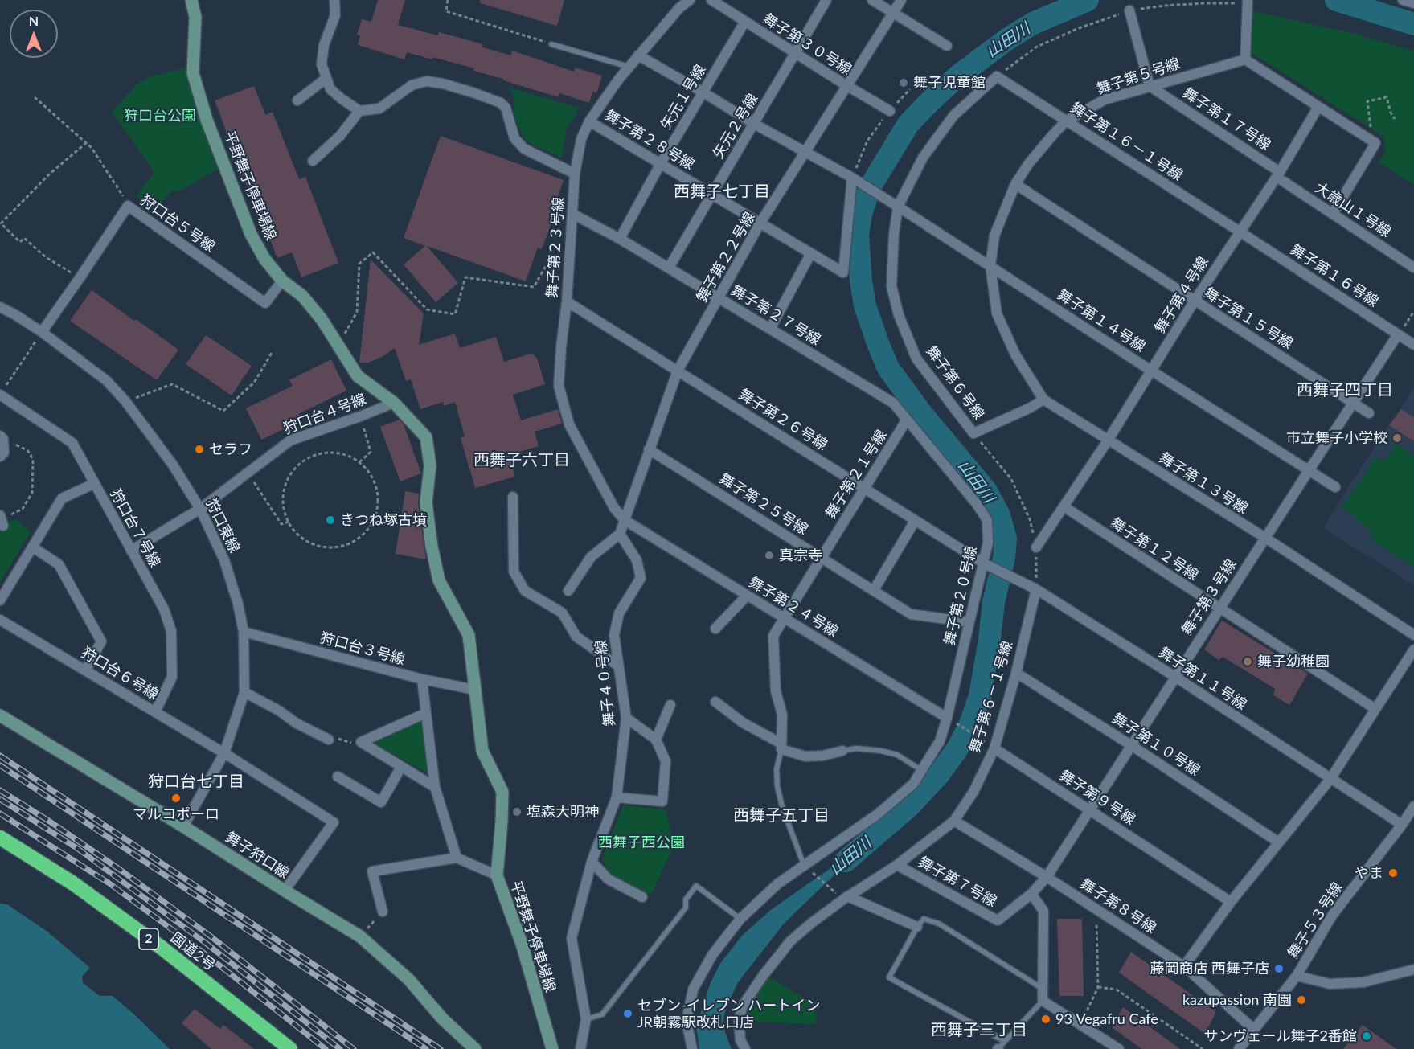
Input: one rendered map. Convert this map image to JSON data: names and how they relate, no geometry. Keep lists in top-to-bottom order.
{
  "streets": {
    "highway": ["2", "国道2号"],
    "main road": ["平野舞子停車場線", "舞子狩口線"],
    "street": [
      "舞子第３０号線",
      "舞子第５号線",
      "矢元１号線",
      "舞子第１７号線",
      "矢元２号線",
      "舞子第２８号線",
      "舞子第１６－１号線",
      "大歳山１号線",
      "狩口台５号線",
      "舞子第２３号線",
      "舞子第２２号線",
      "舞子第１６号線",
      "舞子第４号線",
      "舞子第２７号線",
      "舞子第１５号線",
      "舞子第１４号線",
      "舞子第６号線",
      "狩口台４号線",
      "舞子第２６号線",
      "舞子第２１号線",
      "舞子第１３号線",
      "舞子第２５号線",
      "狩口東線",
      "狩口台７号線",
      "舞子第１２号線",
      "舞子第２０号線",
      "舞子第３号線",
      "舞子第２４号線",
      "狩口台３号線",
      "狩口台６号線",
      "舞子第１１号線",
      "舞子４０号線",
      "舞子第６－１号線",
      "舞子第１０号線",
      "舞子第９号線",
      "舞子第７号線",
      "舞子第８号線",
      "舞子５３号線"
    ]
  },
  "crossings": [
    ["舞子第３０号線", "矢元１号線"],
    ["舞子第３０号線", "矢元２号線"],
    ["舞子第３０号線", "舞子第２２号線"],
    ["舞子第５号線", "舞子第１７号線"],
    ["舞子第５号線", "舞子第１６－１号線"],
    ["舞子第５号線", "舞子第１５号線"],
    ["舞子第５号線", "舞子第１４号線"],
    ["舞子第５号線", "舞子第１３号線"],
    ["矢元１号線", "舞子第２８号線"],
    ["矢元１号線", "舞子第２７号線"],
    ["矢元１号線", "舞子第１４号線"],
    ["舞子第１７号線", "大歳山１号線"],
    ["舞子第１７号線", "舞子第４号線"],
    ["矢元２号線", "舞子第２８号線"],
    ["矢元２号線", "舞子第２７号線"],
    ["矢元２号線", "舞子第１４号線"],
    ["舞子第２８号線", "舞子第２３号線"],
    ["舞子第２８号線", "舞子第２２号線"],
    ["舞子第２８号線", "舞子第１４号線"],
    ["舞子第１６－１号線", "舞子第１６号線"],
    ["舞子第１６－１号線", "舞子第４号線"],
    ["舞子第１６－１号線", "舞子第６号線"],
    ["平野舞子停車場線", "狩口台５号線"],
    ["平野舞子停車場線", "狩口台４号線"],
    ["平野舞子停車場線", "狩口台３号線"],
    ["大歳山１号線", "舞子第４号線"],
    ["狩口台５号線", "狩口東線"],
    ["舞子第２３号線", "舞子第２２号線"],
    ["舞子第２３号線", "舞子第２７号線"],
    ["舞子第２３号線", "舞子第１４号線"],
    ["舞子第２３号線", "舞子第２６号線"],
    ["舞子第２３号線", "舞子第２４号線"],
    ["舞子第２２号線", "舞子第２７号線"],
    ["舞子第２２号線", "舞子第１４号線"],
    ["舞子第２２号線", "舞子第２６号線"],
    ["舞子第２２号線", "舞子第２５号線"],
    ["舞子第２２号線", "舞子第２４号線"],
    ["舞子第１６号線", "舞子第４号線"],
    ["舞子第１６号線", "舞子第３号線"],
    ["舞子第４号線", "舞子第１５号線"],
    ["舞子第４号線", "舞子第１４号線"],
    ["舞子第４号線", "舞子第６号線"],
    ["舞子第４号線", "舞子第１３号線"],
    ["舞子第４号線", "舞子第１２号線"],
    ["舞子第２７号線", "舞子第２１号線"],
    ["舞子第２７号線", "舞子第２０号線"],
    ["舞子第１５号線", "舞子第３号線"],
    ["舞子第１４号線", "舞子第６号線"],
    ["舞子第１４号線", "舞子第３号線"],
    ["舞子第６号線", "舞子第１１号線"],
    ["舞子第６号線", "舞子第６－１号線"],
    ["狩口台４号線", "狩口東線"],
    ["狩口台４号線", "狩口台７号線"],
    ["舞子第２６号線", "舞子第２１号線"],
    ["舞子第２６号線", "舞子第２０号線"],
    ["舞子第２６号線", "舞子第１１号線"],
    ["舞子第２１号線", "舞子第２５号線"],
    ["舞子第２１号線", "舞子第２０号線"],
    ["舞子第２１号線", "舞子第２４号線"],
    ["舞子第１３号線", "舞子第３号線"],
    ["舞子第２５号線", "舞子第２０号線"],
    ["狩口東線", "狩口台３号線"],
    ["狩口東線", "狩口台６号線"],
    ["狩口東線", "舞子狩口線"],
    ["狩口台７号線", "狩口台６号線"],
    ["舞子第１２号線", "舞子第３号線"],
    ["舞子第２０号線", "舞子第２４号線"],
    ["舞子第２０号線", "舞子第１１号線"],
    ["舞子第３号線", "舞子第１１号線"],
    ["舞子第３号線", "舞子第１０号線"],
    ["舞子第３号線", "舞子第９号線"],
    ["舞子第３号線", "舞子第７号線"],
    ["舞子第３号線", "舞子第８号線"],
    ["狩口台６号線", "舞子狩口線"],
    ["舞子第１１号線", "舞子第６－１号線"],
    ["舞子第１１号線", "舞子５３号線"],
    ["舞子第６－１号線", "舞子第１０号線"],
    ["舞子第６－１号線", "舞子第９号線"],
    ["舞子第６－１号線", "舞子第７号線"],
    ["舞子第６－１号線", "舞子第８号線"],
    ["舞子第７号線", "舞子第８号線"],
    ["舞子第８号線", "舞子５３号線"]
  ],
  "districts": [
    "西舞子七丁目",
    "西舞子四丁目",
    "西舞子六丁目",
    "狩口台七丁目",
    "西舞子五丁目",
    "西舞子三丁目"
  ],
  "water": ["山田川"],
  "parks": ["狩口台公園", "西舞子西公園"],
  "places": [
    "舞子児童館",
    "市立舞子小学校",
    "セラフ",
    "きつね塚古墳",
    "真宗寺",
    "舞子幼稚園",
    "マルコポーロ",
    "塩森大明神",
    "やま",
    "藤岡商店 西舞子店",
    "kazupassion 南園",
    "セブン-イレブン ハートイン JR朝霧駅改札口店",
    "93 Vegafru Cafe",
    "サンヴェール舞子2番館"
  ],
  "north": "top"
}
